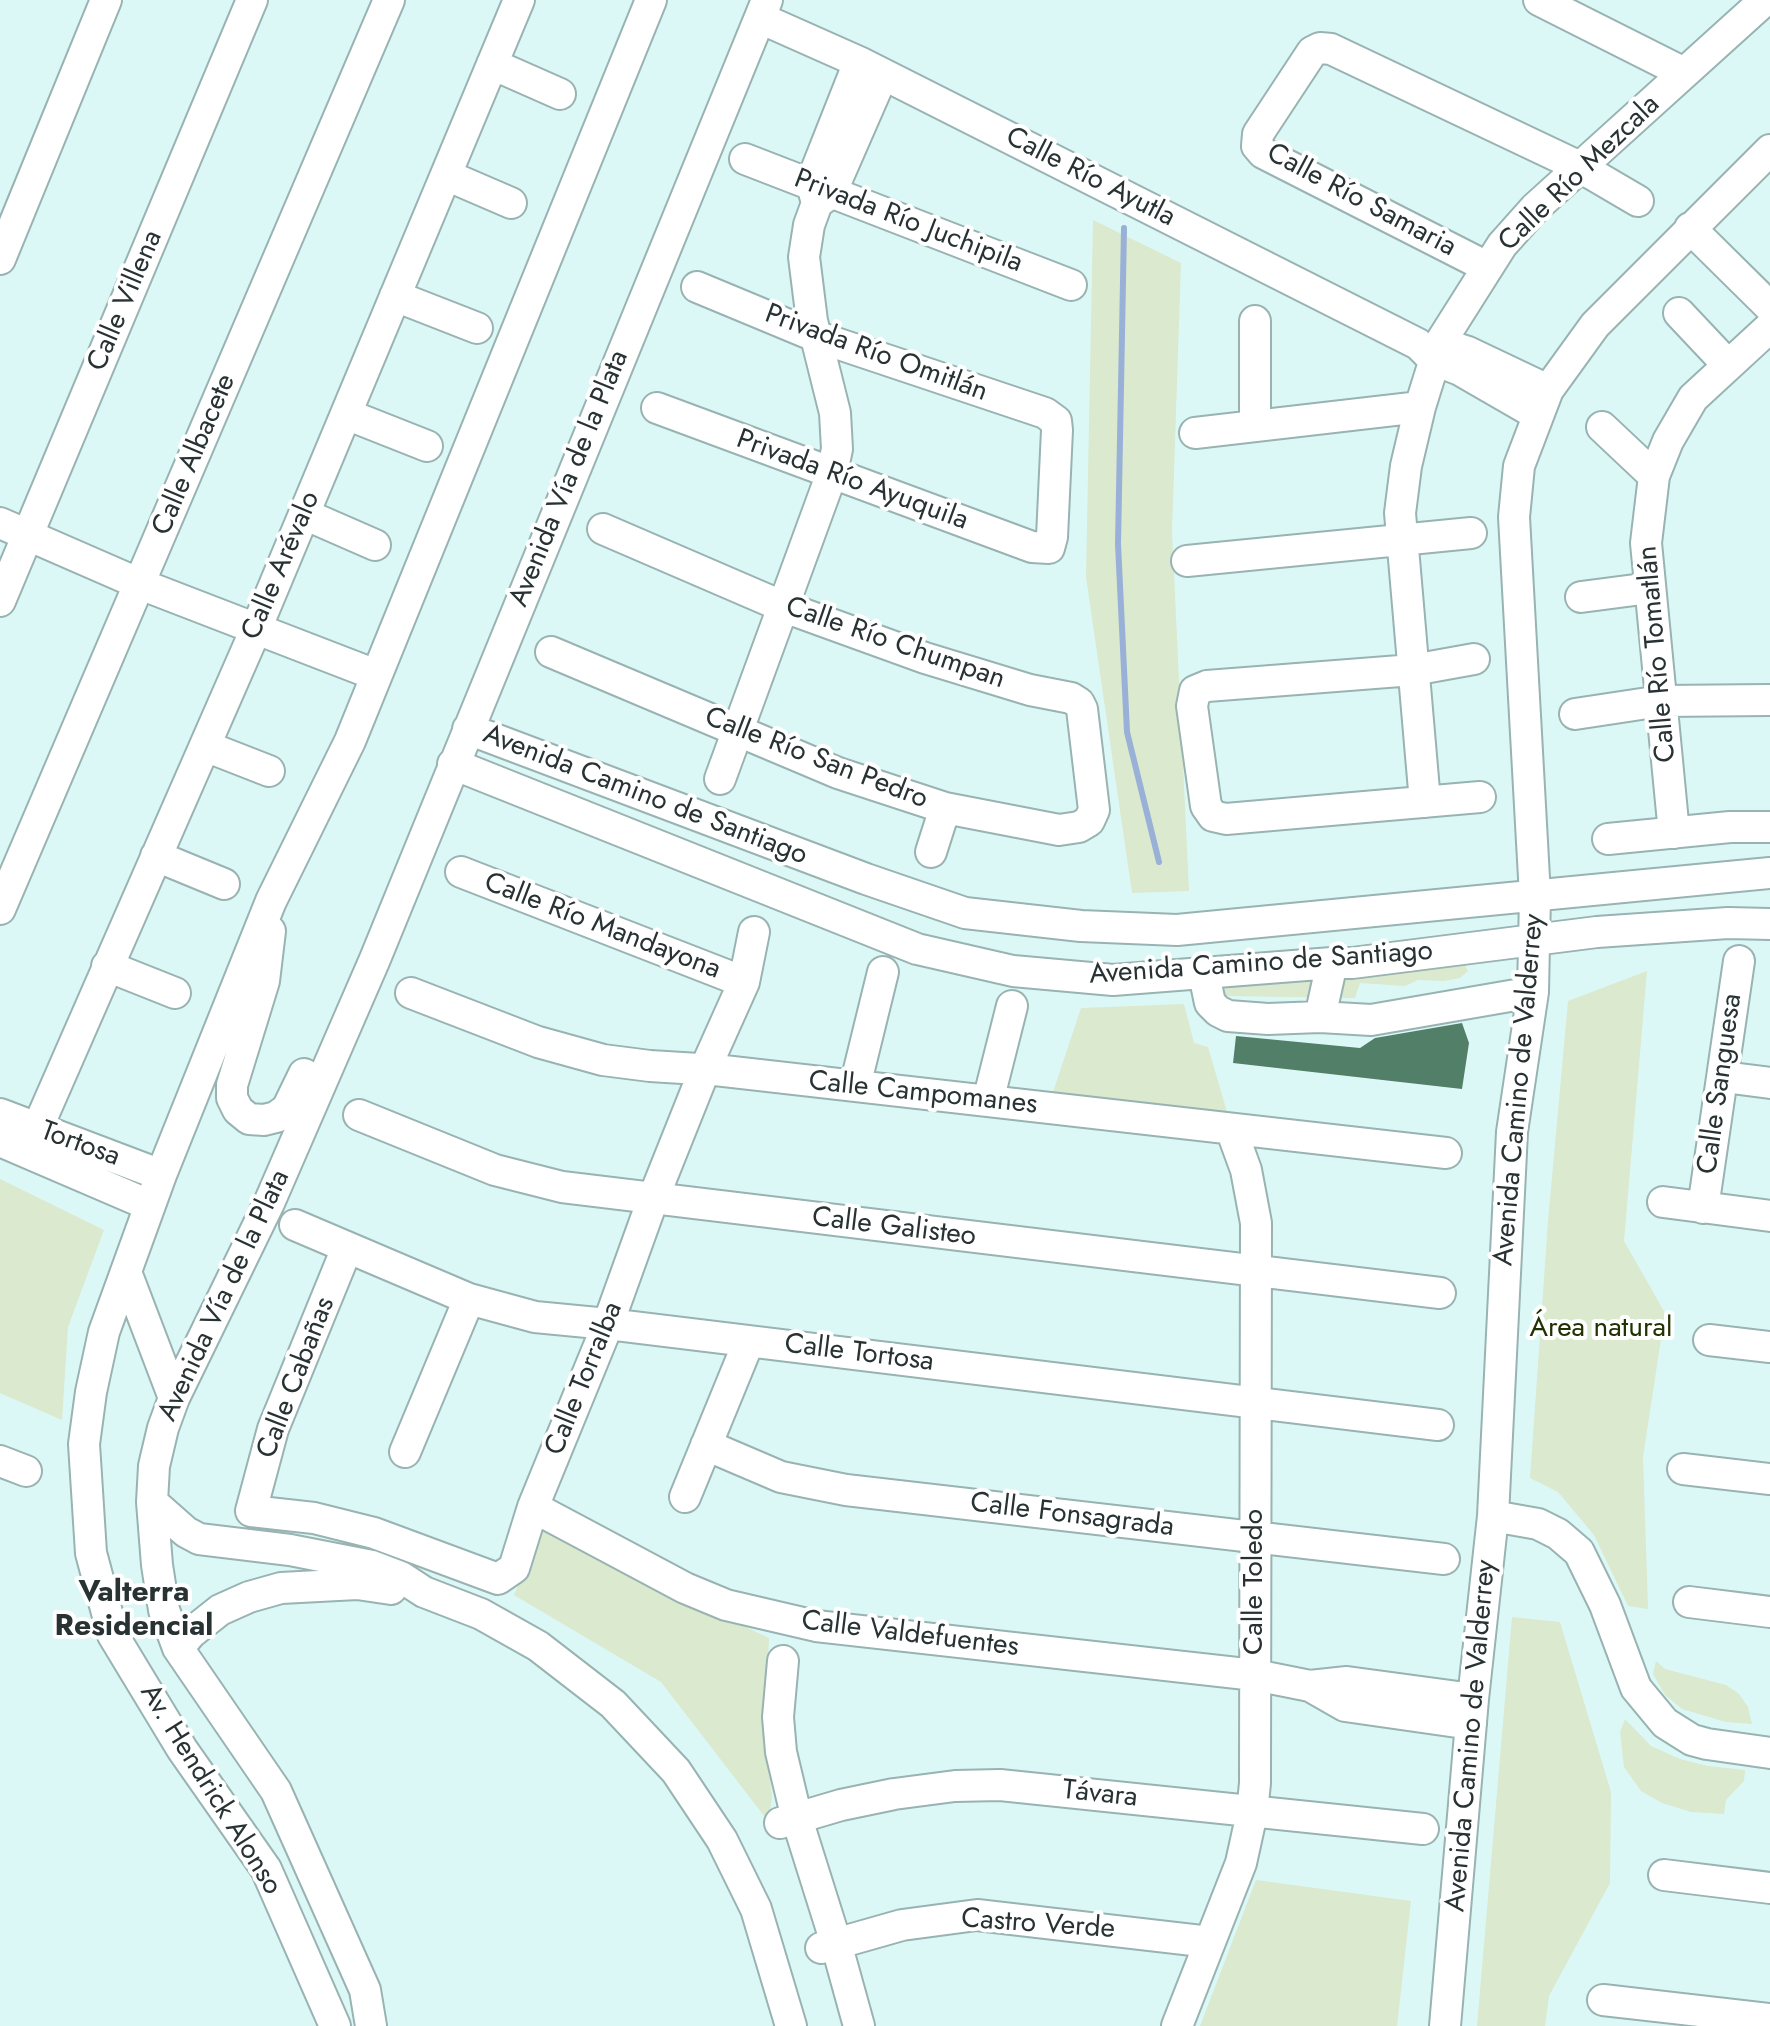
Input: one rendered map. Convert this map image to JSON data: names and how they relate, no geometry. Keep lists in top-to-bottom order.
{
  "streets": {
    "street": [
      "Calle Río Mezcala",
      "Calle Río Ayutla",
      "Calle Río Samaria",
      "Privada Río Juchipila",
      "Calle Villena",
      "Privada Río Omitlán",
      "Calle Albacete",
      "Avenida Vía de la Plata",
      "Privada Río Ayuquila",
      "Calle Arévalo",
      "Calle Río Chumpan",
      "Calle Río Tomatlán",
      "Calle Río San Pedro",
      "Avenida Camino de Santiago",
      "Calle Río Mandayona",
      "Calle Sanguesa",
      "Avenida Camino de Valderrey",
      "Calle Campomanes",
      "Tortosa",
      "Calle Galisteo",
      "Calle Tortosa",
      "Calle Cabañas",
      "Calle Torralba",
      "Calle Fonsagrada",
      "Calle Toledo",
      "Calle Valdefuentes",
      "Av. Hendrick Alonso",
      "Távara",
      "Castro Verde"
    ]
  },
  "crossings": [
    ["Calle Río Mezcala", "Calle Río Ayutla"],
    ["Calle Río Mezcala", "Calle Río Samaria"],
    ["Calle Río Ayutla", "Avenida Vía de la Plata"],
    ["Calle Río Ayutla", "Avenida Camino de Valderrey"],
    ["Privada Río Omitlán", "Privada Río Ayuquila"],
    ["Avenida Vía de la Plata", "Avenida Camino de Santiago"],
    ["Avenida Vía de la Plata", "Tortosa"],
    ["Avenida Vía de la Plata", "Av. Hendrick Alonso"],
    ["Calle Arévalo", "Tortosa"],
    ["Calle Río Chumpan", "Calle Río San Pedro"],
    ["Avenida Camino de Santiago", "Avenida Camino de Valderrey"],
    ["Calle Río Mandayona", "Calle Torralba"],
    ["Avenida Camino de Valderrey", "Calle Valdefuentes"],
    ["Calle Campomanes", "Calle Torralba"],
    ["Calle Campomanes", "Calle Toledo"],
    ["Calle Galisteo", "Calle Torralba"],
    ["Calle Galisteo", "Calle Toledo"],
    ["Calle Tortosa", "Calle Cabañas"],
    ["Calle Tortosa", "Calle Torralba"],
    ["Calle Tortosa", "Calle Toledo"],
    ["Calle Cabañas", "Calle Torralba"],
    ["Calle Torralba", "Calle Valdefuentes"],
    ["Calle Fonsagrada", "Calle Toledo"],
    ["Calle Toledo", "Calle Valdefuentes"],
    ["Calle Toledo", "Távara"],
    ["Calle Toledo", "Castro Verde"]
  ],
  "districts": ["Valterra Residencial"],
  "parks": ["Área natural"]
}
